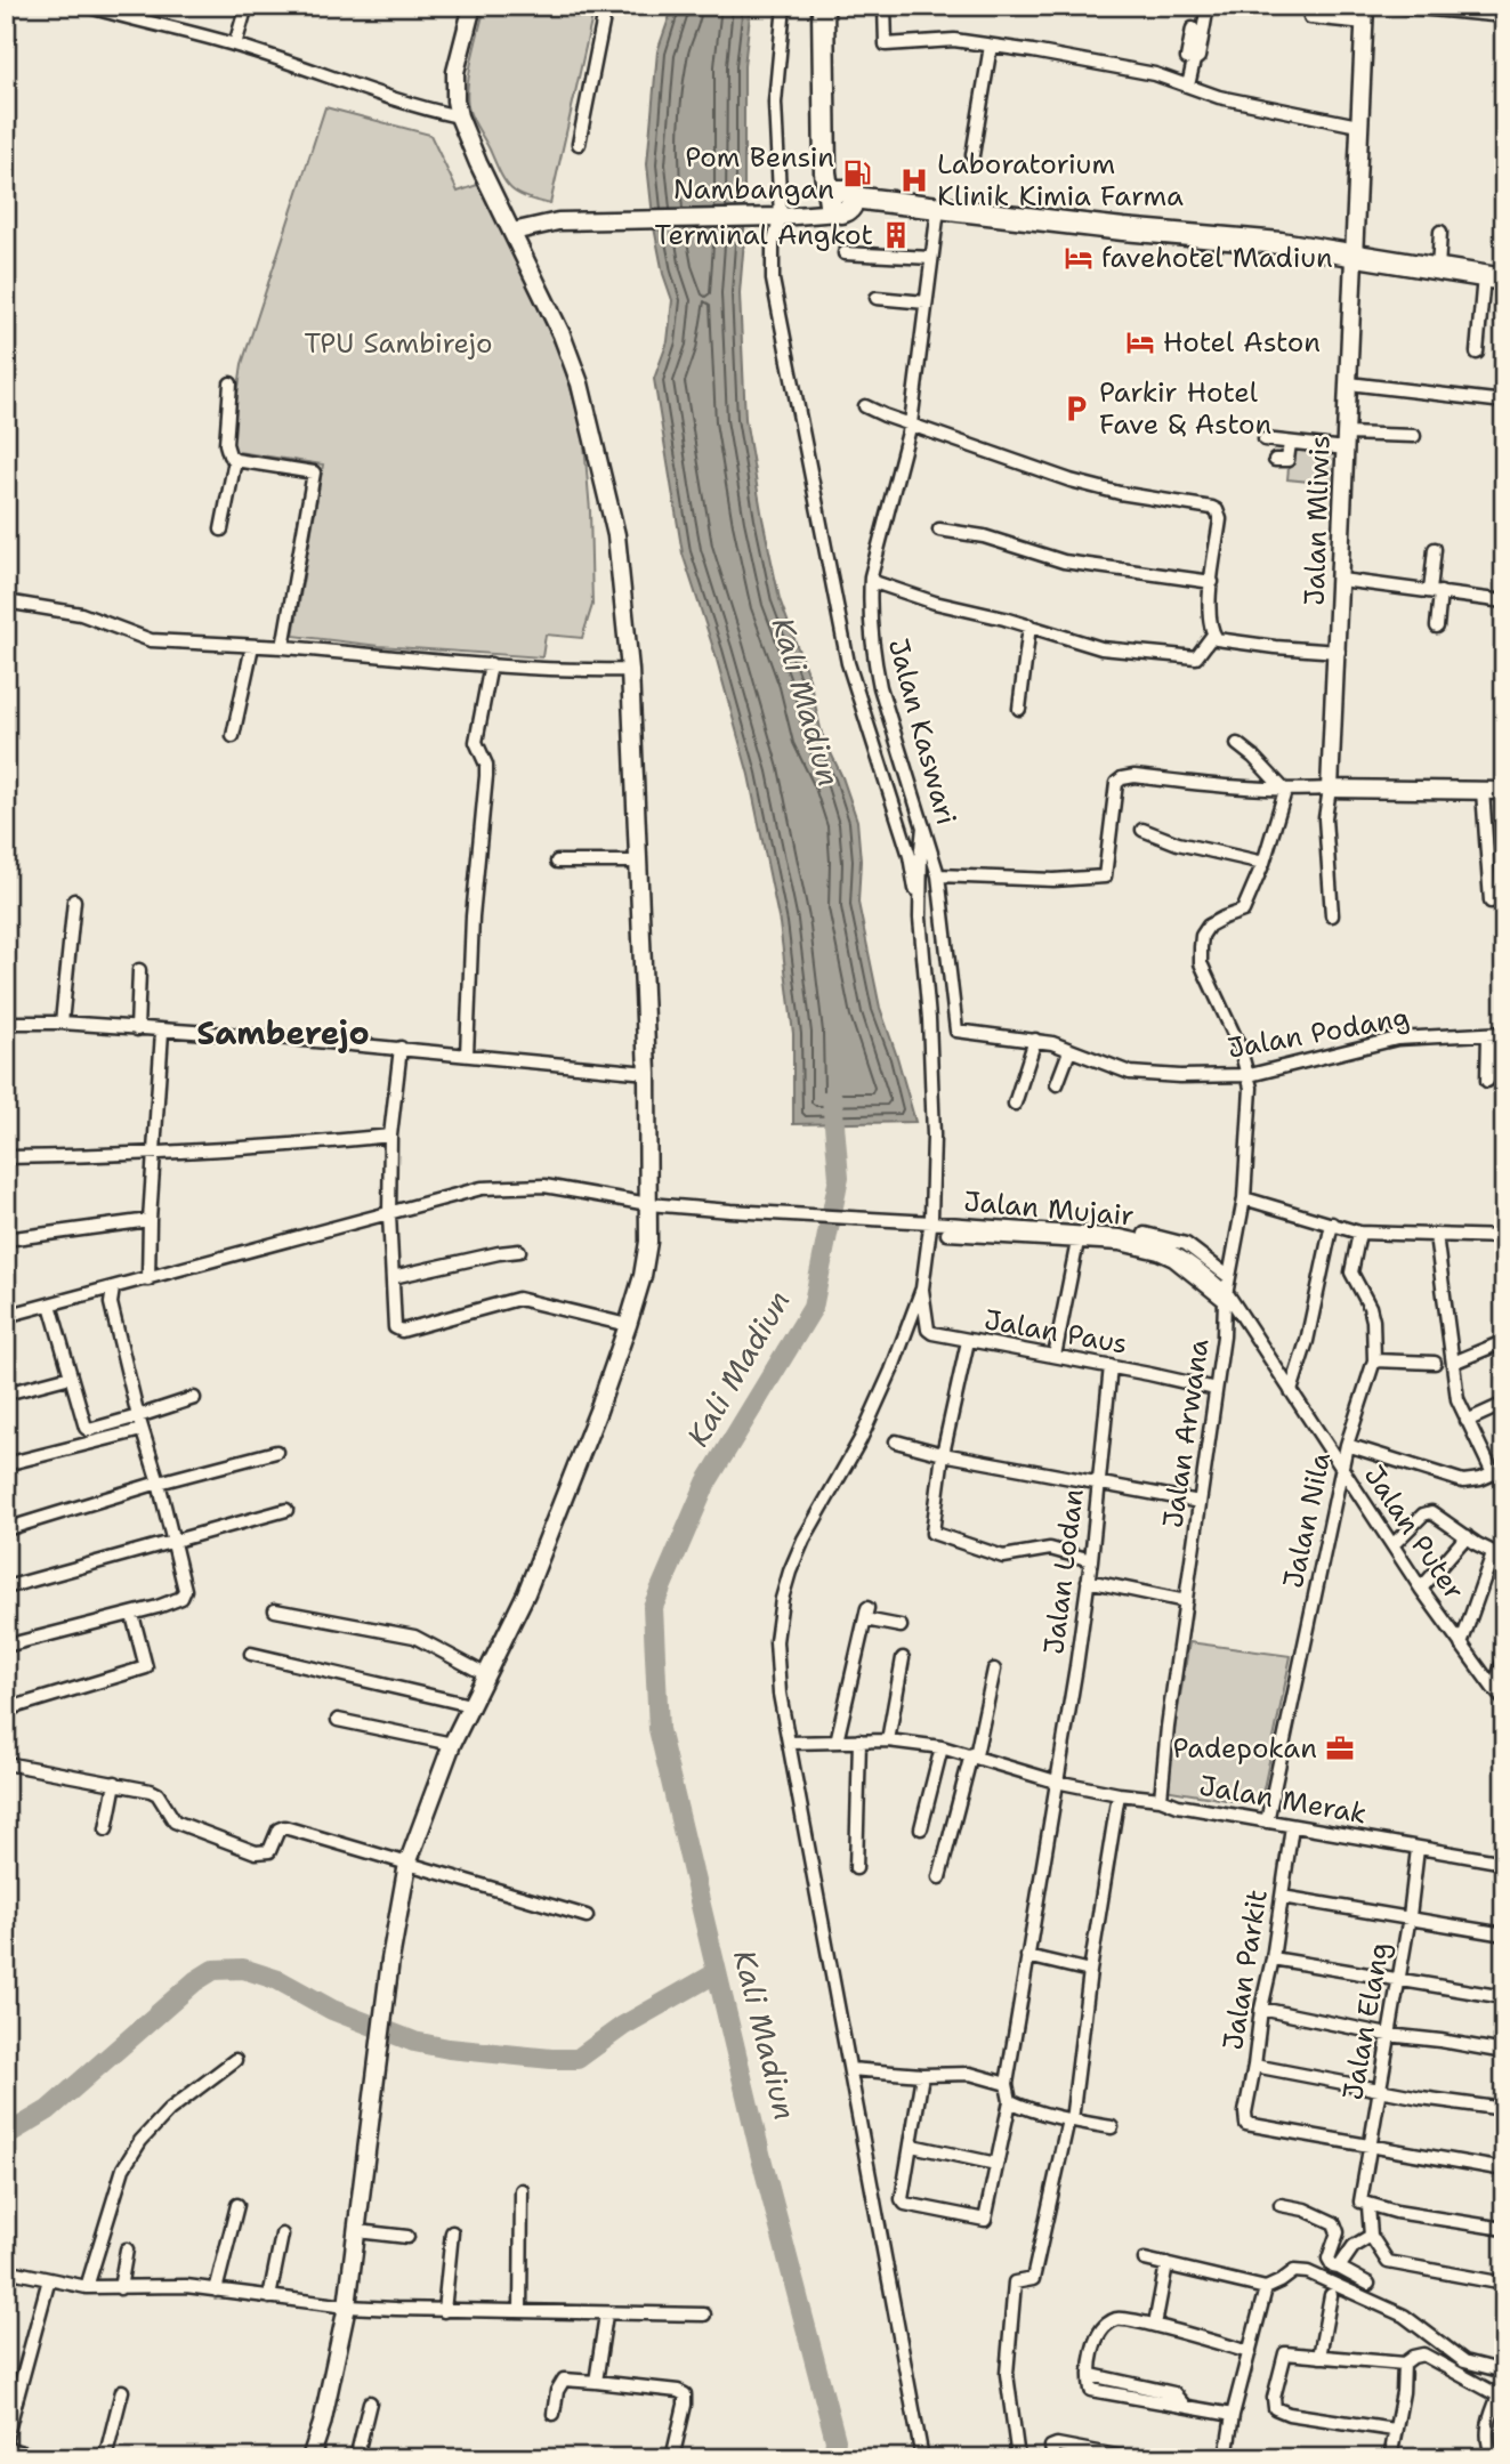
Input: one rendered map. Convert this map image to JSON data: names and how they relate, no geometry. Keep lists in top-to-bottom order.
{
  "streets": {
    "main road": ["Jalan Mliwis"],
    "street": [
      "Jalan Kaswari",
      "Jalan Podang",
      "Jalan Mujair",
      "Jalan Paus",
      "Jalan Arwana",
      "Jalan Nila",
      "Jalan Puter",
      "Jalan Lodan",
      "Jalan Merak",
      "Jalan Parkit",
      "Jalan Elang"
    ]
  },
  "crossings": [
    ["Jalan Kaswari", "Jalan Podang"],
    ["Jalan Podang", "Jalan Arwana"],
    ["Jalan Mujair", "Jalan Arwana"],
    ["Jalan Mujair", "Jalan Nila"],
    ["Jalan Mujair", "Jalan Puter"],
    ["Jalan Paus", "Jalan Arwana"],
    ["Jalan Paus", "Jalan Lodan"],
    ["Jalan Arwana", "Jalan Merak"],
    ["Jalan Nila", "Jalan Puter"],
    ["Jalan Nila", "Jalan Merak"],
    ["Jalan Lodan", "Jalan Merak"],
    ["Jalan Merak", "Jalan Parkit"],
    ["Jalan Merak", "Jalan Elang"],
    ["Jalan Parkit", "Jalan Elang"]
  ],
  "districts": ["Samberejo"],
  "water": ["Kali Madiun"],
  "parks": ["TPU Sambirejo"],
  "places": {
    "fuel station": ["Pom Bensin Nambangan"],
    "hospital": ["Laboratorium Klinik Kimia Farma"],
    "building": ["Terminal Angkot"],
    "hotel": ["favehotel Madiun", "Hotel Aston"],
    "parking": ["Parkir Hotel Fave & Aston"],
    "office": ["Padepokan"]
  }
}
